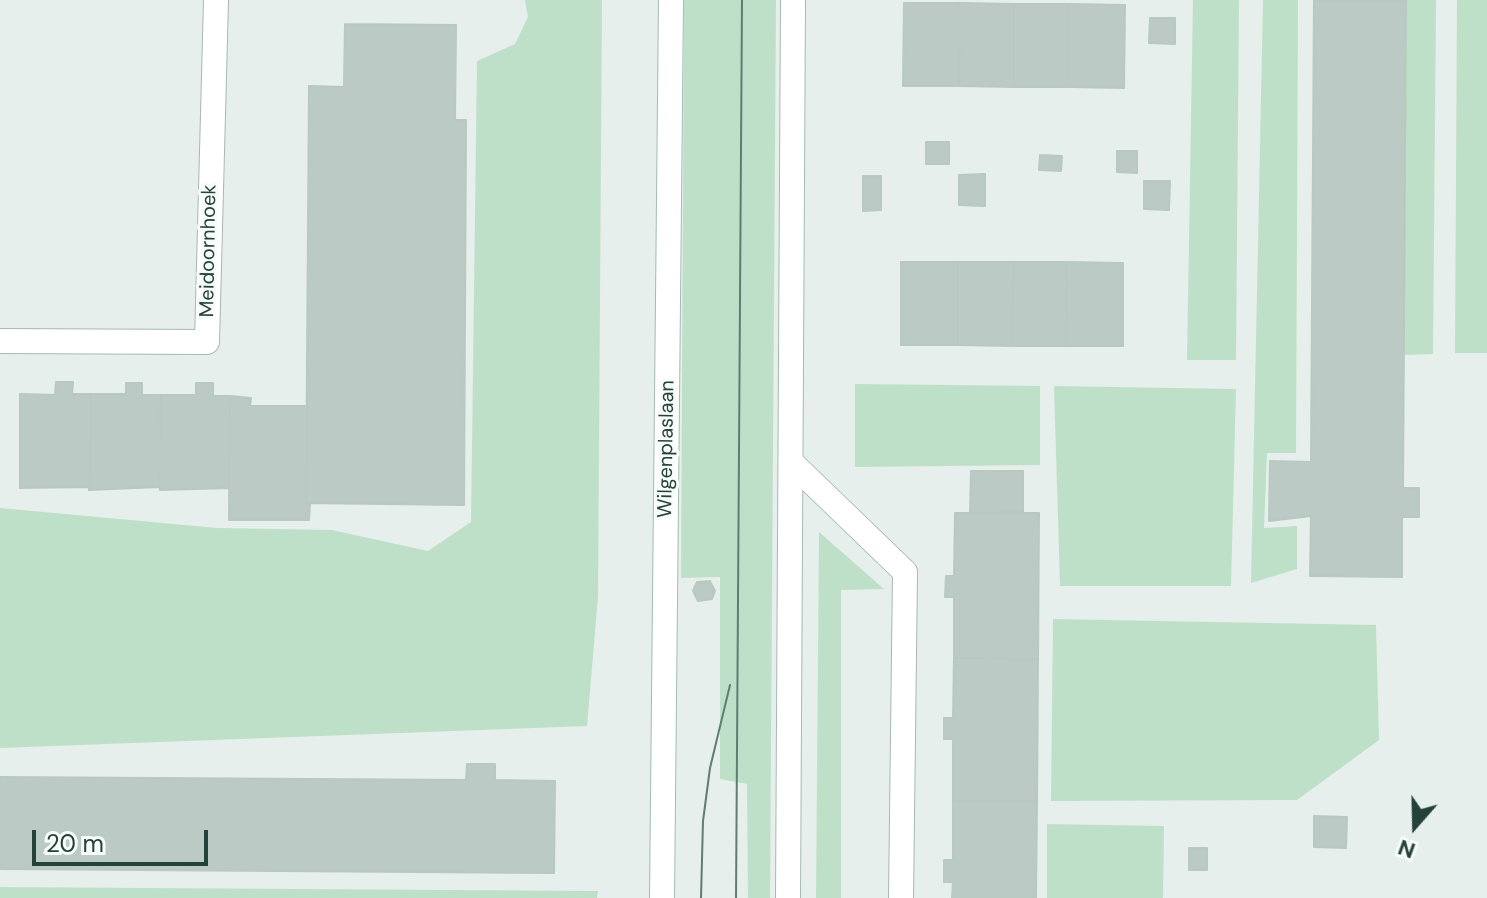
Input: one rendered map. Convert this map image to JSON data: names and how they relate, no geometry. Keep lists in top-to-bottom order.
{
  "streets": {
    "street": ["Meidoornhoek", "Wilgenplaslaan"]
  },
  "scale_bar": "20 m",
  "north": "bottom"
}
